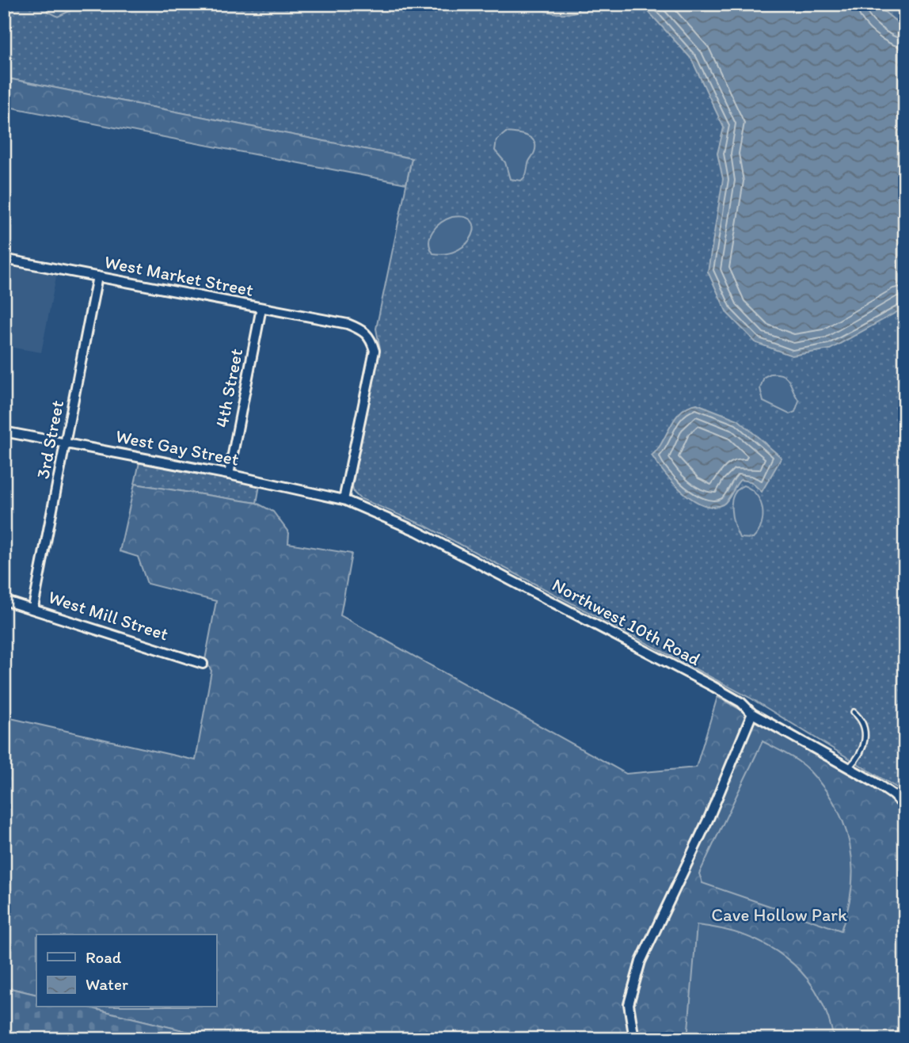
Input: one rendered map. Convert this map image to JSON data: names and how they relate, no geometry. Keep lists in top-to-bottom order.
{
  "streets": {
    "street": [
      "West Market Street",
      "4th Street",
      "3rd Street",
      "West Gay Street",
      "West Mill Street",
      "Northwest 10th Road"
    ]
  },
  "crossings": [
    ["West Market Street", "4th Street"],
    ["West Market Street", "3rd Street"],
    ["West Market Street", "West Gay Street"],
    ["West Market Street", "Northwest 10th Road"],
    ["4th Street", "West Gay Street"],
    ["3rd Street", "West Gay Street"],
    ["3rd Street", "West Mill Street"],
    ["West Gay Street", "Northwest 10th Road"]
  ],
  "parks": ["Cave Hollow Park"],
  "legend": ["Road", "Water"]
}
